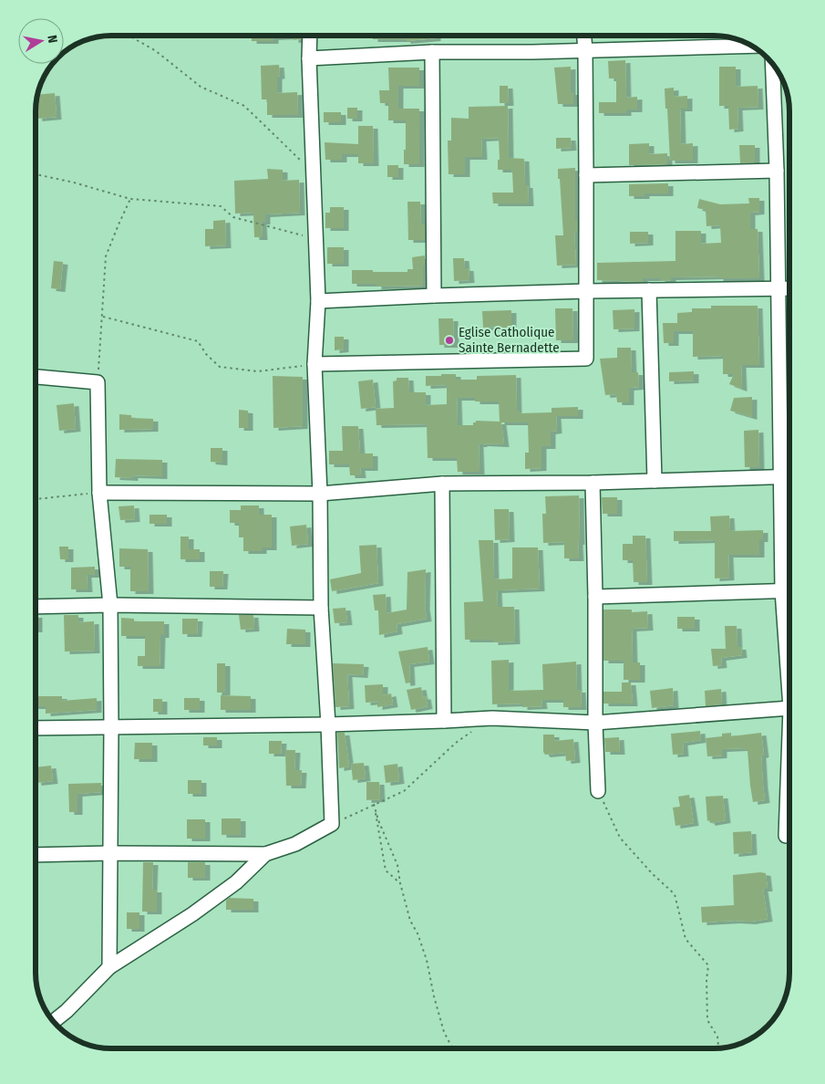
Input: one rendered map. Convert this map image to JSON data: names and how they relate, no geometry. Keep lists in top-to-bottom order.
{
  "places": ["Eglise Catholique Sainte Bernadette"],
  "north": "right"
}
